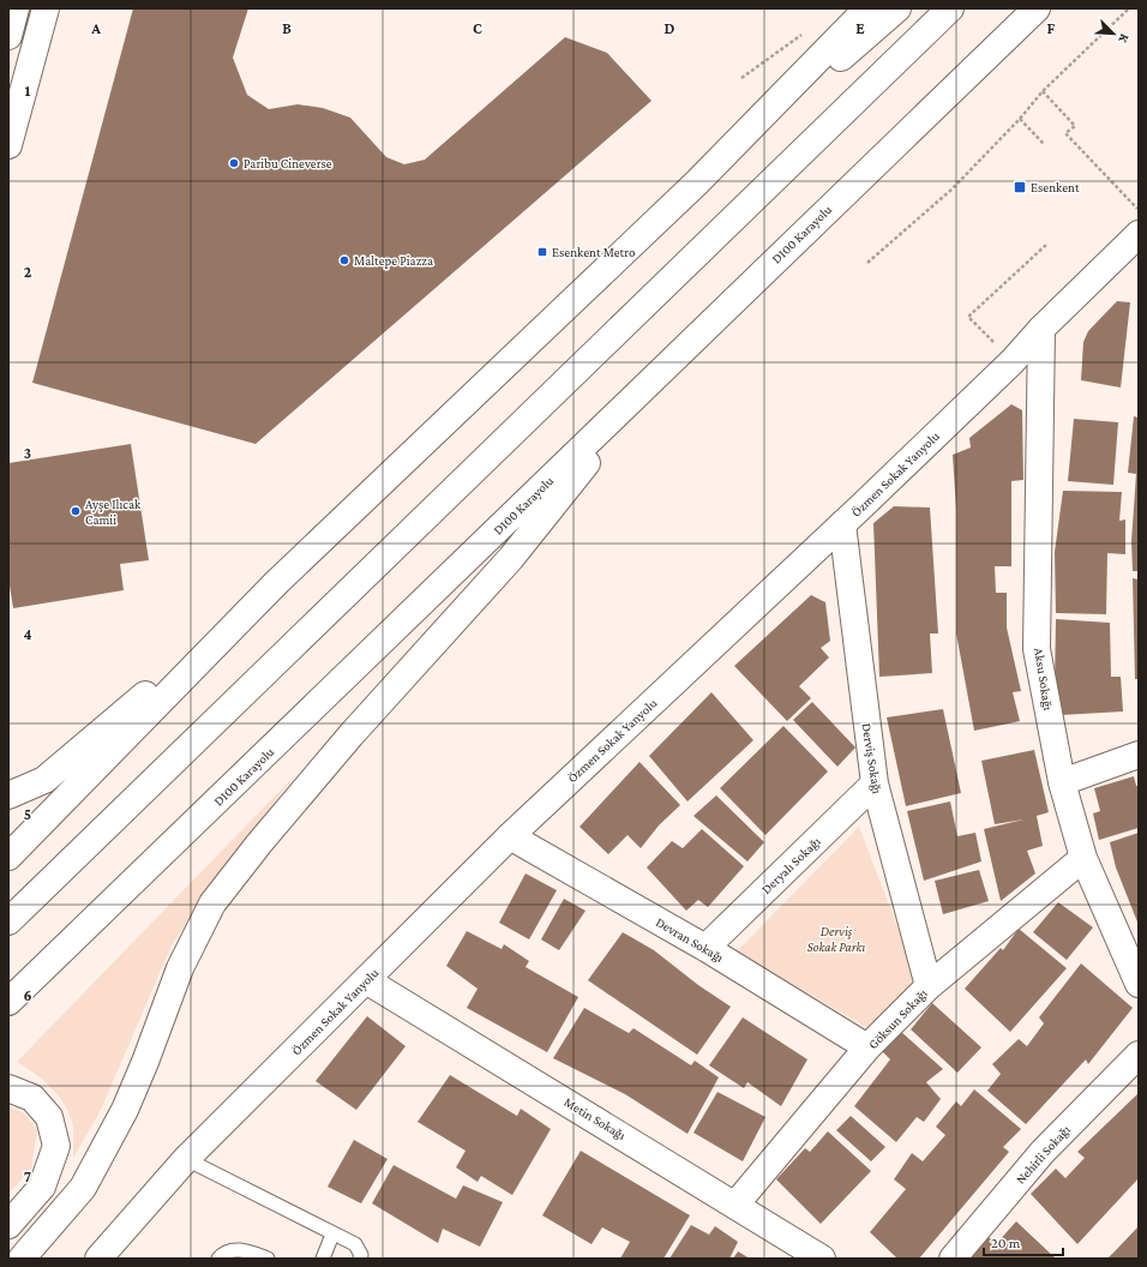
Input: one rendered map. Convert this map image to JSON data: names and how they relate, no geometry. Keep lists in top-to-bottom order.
{
  "streets": {
    "main road": [
      "D100 Karayolu",
      "Özmen Sokak Yanyolu",
      "Aksu Sokağı",
      "Derviş Sokağı",
      "Deryalı Sokağı",
      "Devran Sokağı",
      "Göksun Sokağı",
      "Metin Sokağı",
      "Nehirli Sokağı"
    ]
  },
  "crossings": [
    ["Özmen Sokak Yanyolu", "Aksu Sokağı"],
    ["Özmen Sokak Yanyolu", "Derviş Sokağı"],
    ["Özmen Sokak Yanyolu", "Devran Sokağı"],
    ["Özmen Sokak Yanyolu", "Metin Sokağı"],
    ["Aksu Sokağı", "Göksun Sokağı"],
    ["Derviş Sokağı", "Deryalı Sokağı"],
    ["Derviş Sokağı", "Göksun Sokağı"],
    ["Deryalı Sokağı", "Devran Sokağı"],
    ["Devran Sokağı", "Göksun Sokağı"],
    ["Göksun Sokağı", "Metin Sokağı"]
  ],
  "parks": ["Derviş Sokak Parkı"],
  "places": {
    "other": ["Paribu Cineverse", "Maltepe Piazza", "Ayşe Ilıcak Camii"],
    "transit": ["Esenkent", "Esenkent Metro"]
  },
  "scale_bar": "20 m",
  "north": "bottom right",
  "grid": {
    "columns": [
      "A",
      "B",
      "C",
      "D",
      "E",
      "F"
    ],
    "rows": [
      "1",
      "2",
      "3",
      "4",
      "5",
      "6",
      "7"
    ]
  }
}
